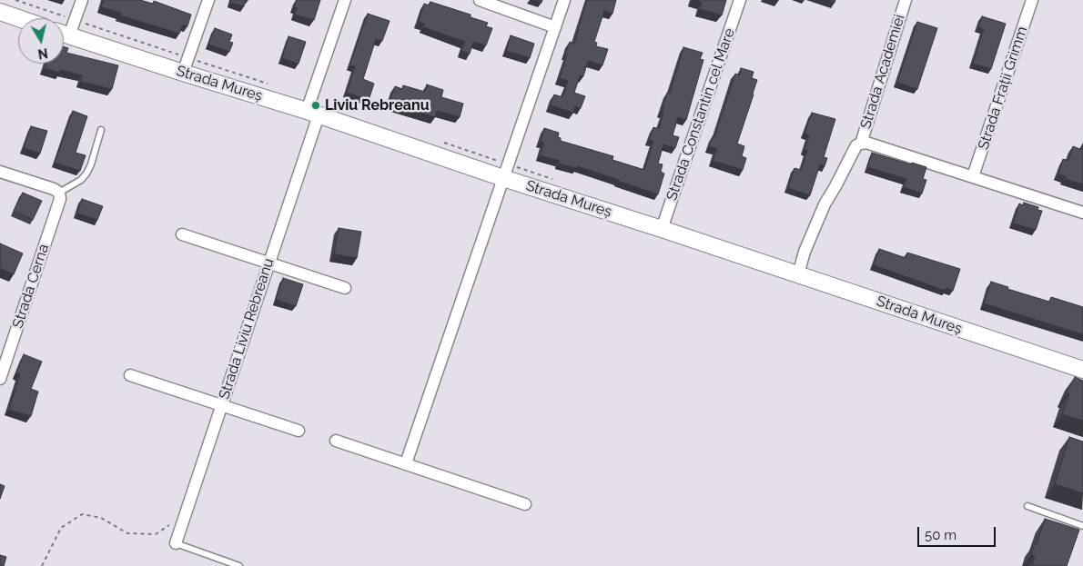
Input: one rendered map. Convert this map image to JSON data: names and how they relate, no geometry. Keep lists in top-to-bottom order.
{
  "streets": {
    "street": [
      "Strada Academiei",
      "Strada Mureș",
      "Strada Frații Grimm",
      "Strada Constantin cel Mare",
      "Strada Cerna",
      "Strada Liviu Rebreanu"
    ]
  },
  "crossings": [
    ["Strada Academiei", "Strada Mureș"],
    ["Strada Mureș", "Strada Constantin cel Mare"],
    ["Strada Mureș", "Strada Liviu Rebreanu"]
  ],
  "places": ["Liviu Rebreanu"],
  "scale_bar": "50 m",
  "north": "bottom"
}
